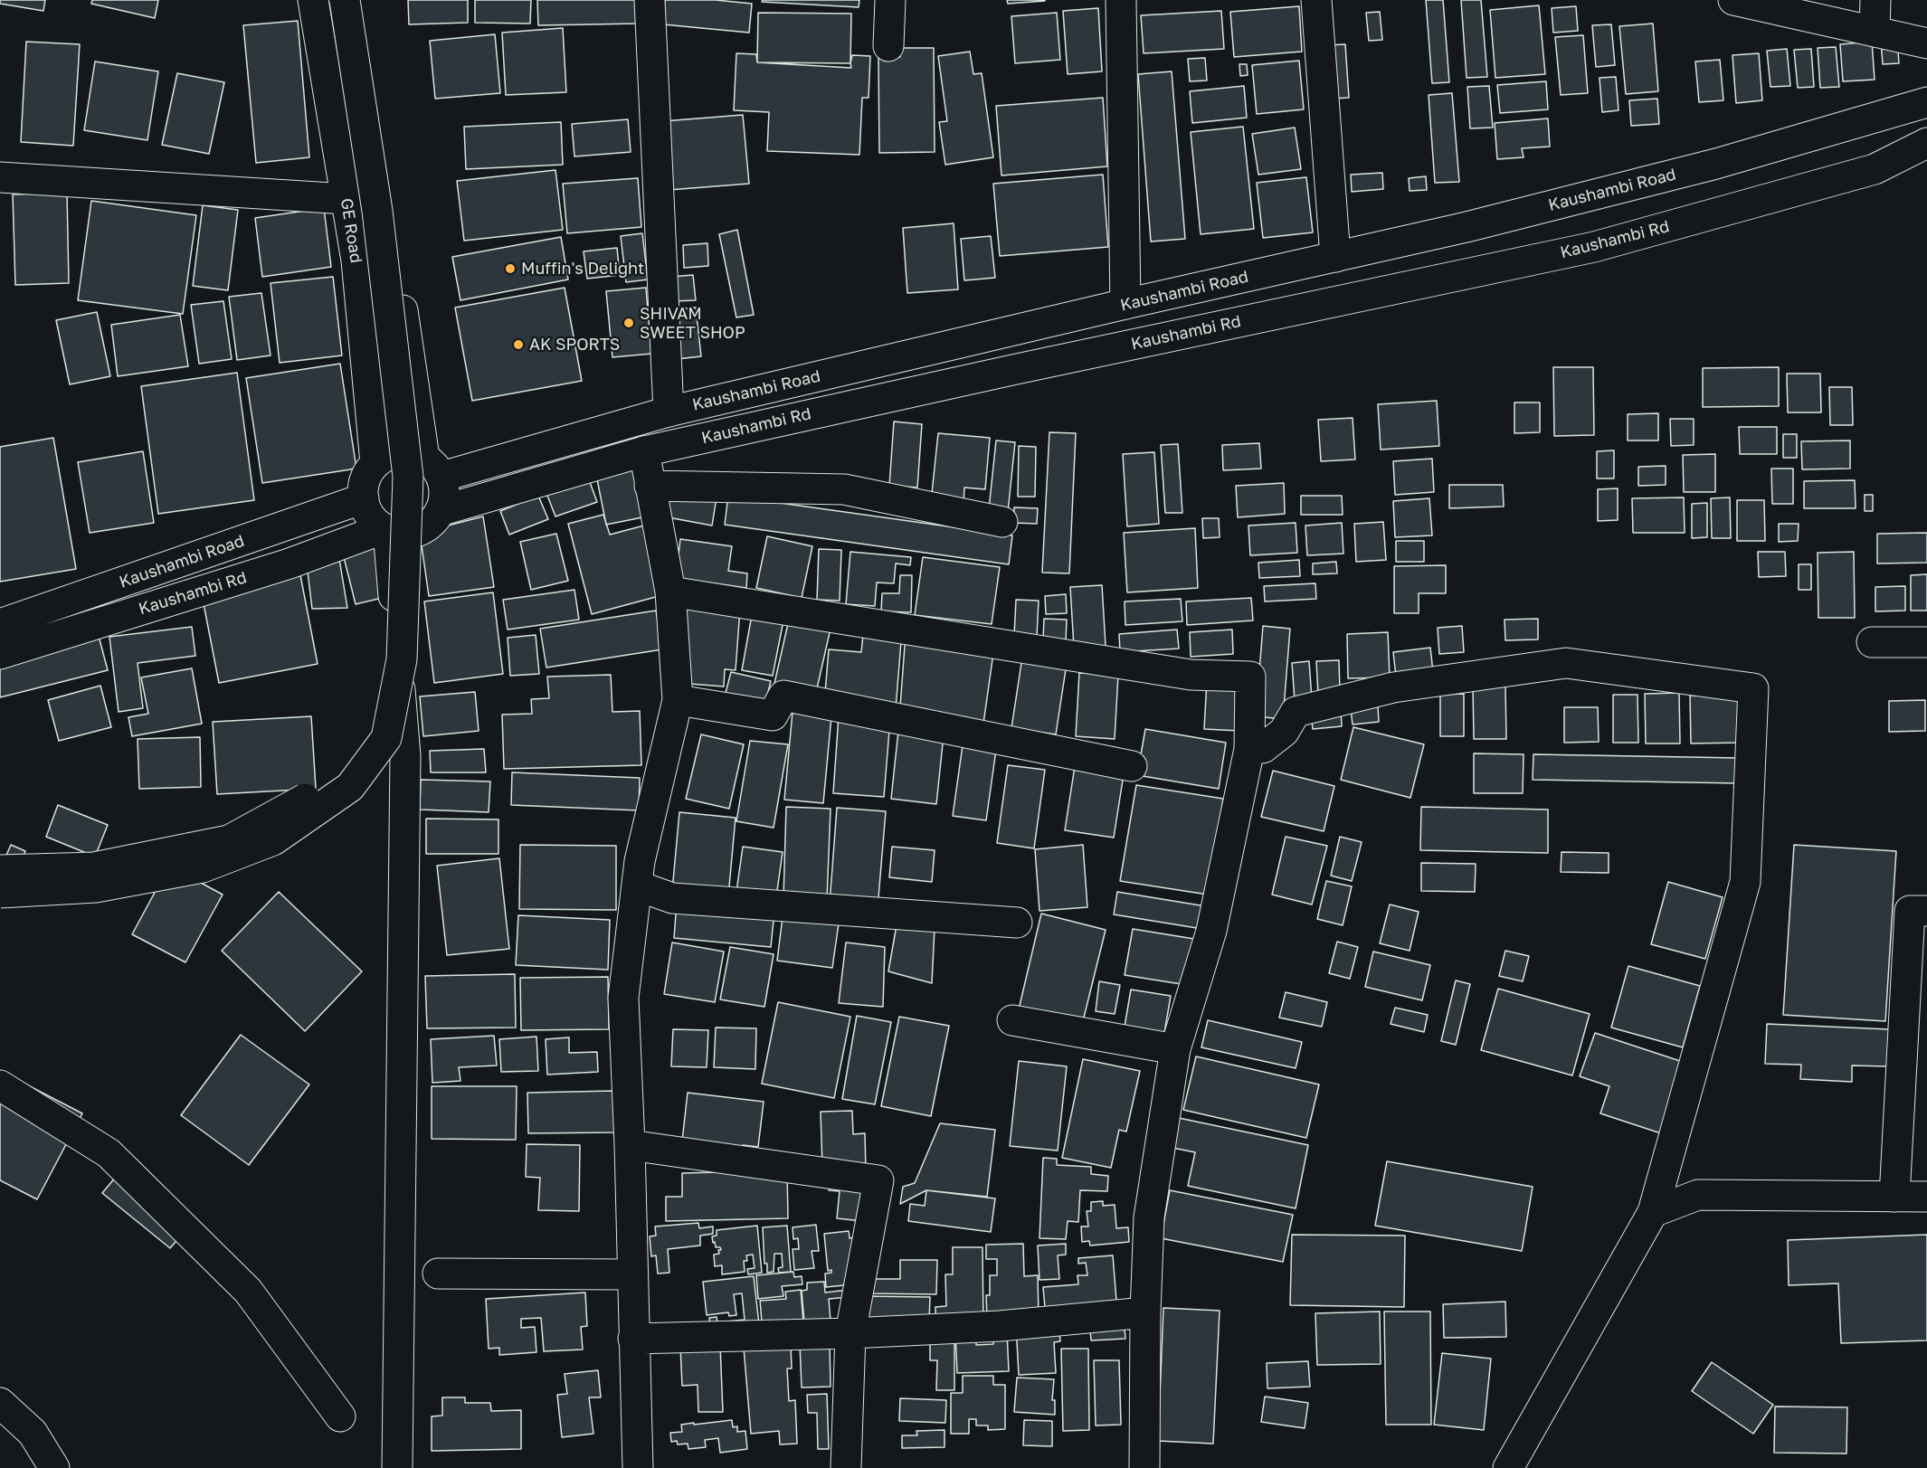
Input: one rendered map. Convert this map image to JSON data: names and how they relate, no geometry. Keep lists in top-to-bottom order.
{
  "streets": {
    "street": ["Kaushambi Road", "GE Road", "Kaushambi Rd"]
  },
  "crossings": [
    ["Kaushambi Road", "GE Road"],
    ["Kaushambi Road", "Kaushambi Rd"],
    ["GE Road", "Kaushambi Rd"]
  ],
  "places": ["Muffin's Delight", "SHIVAM SWEET SHOP", "AK SPORTS"]
}
